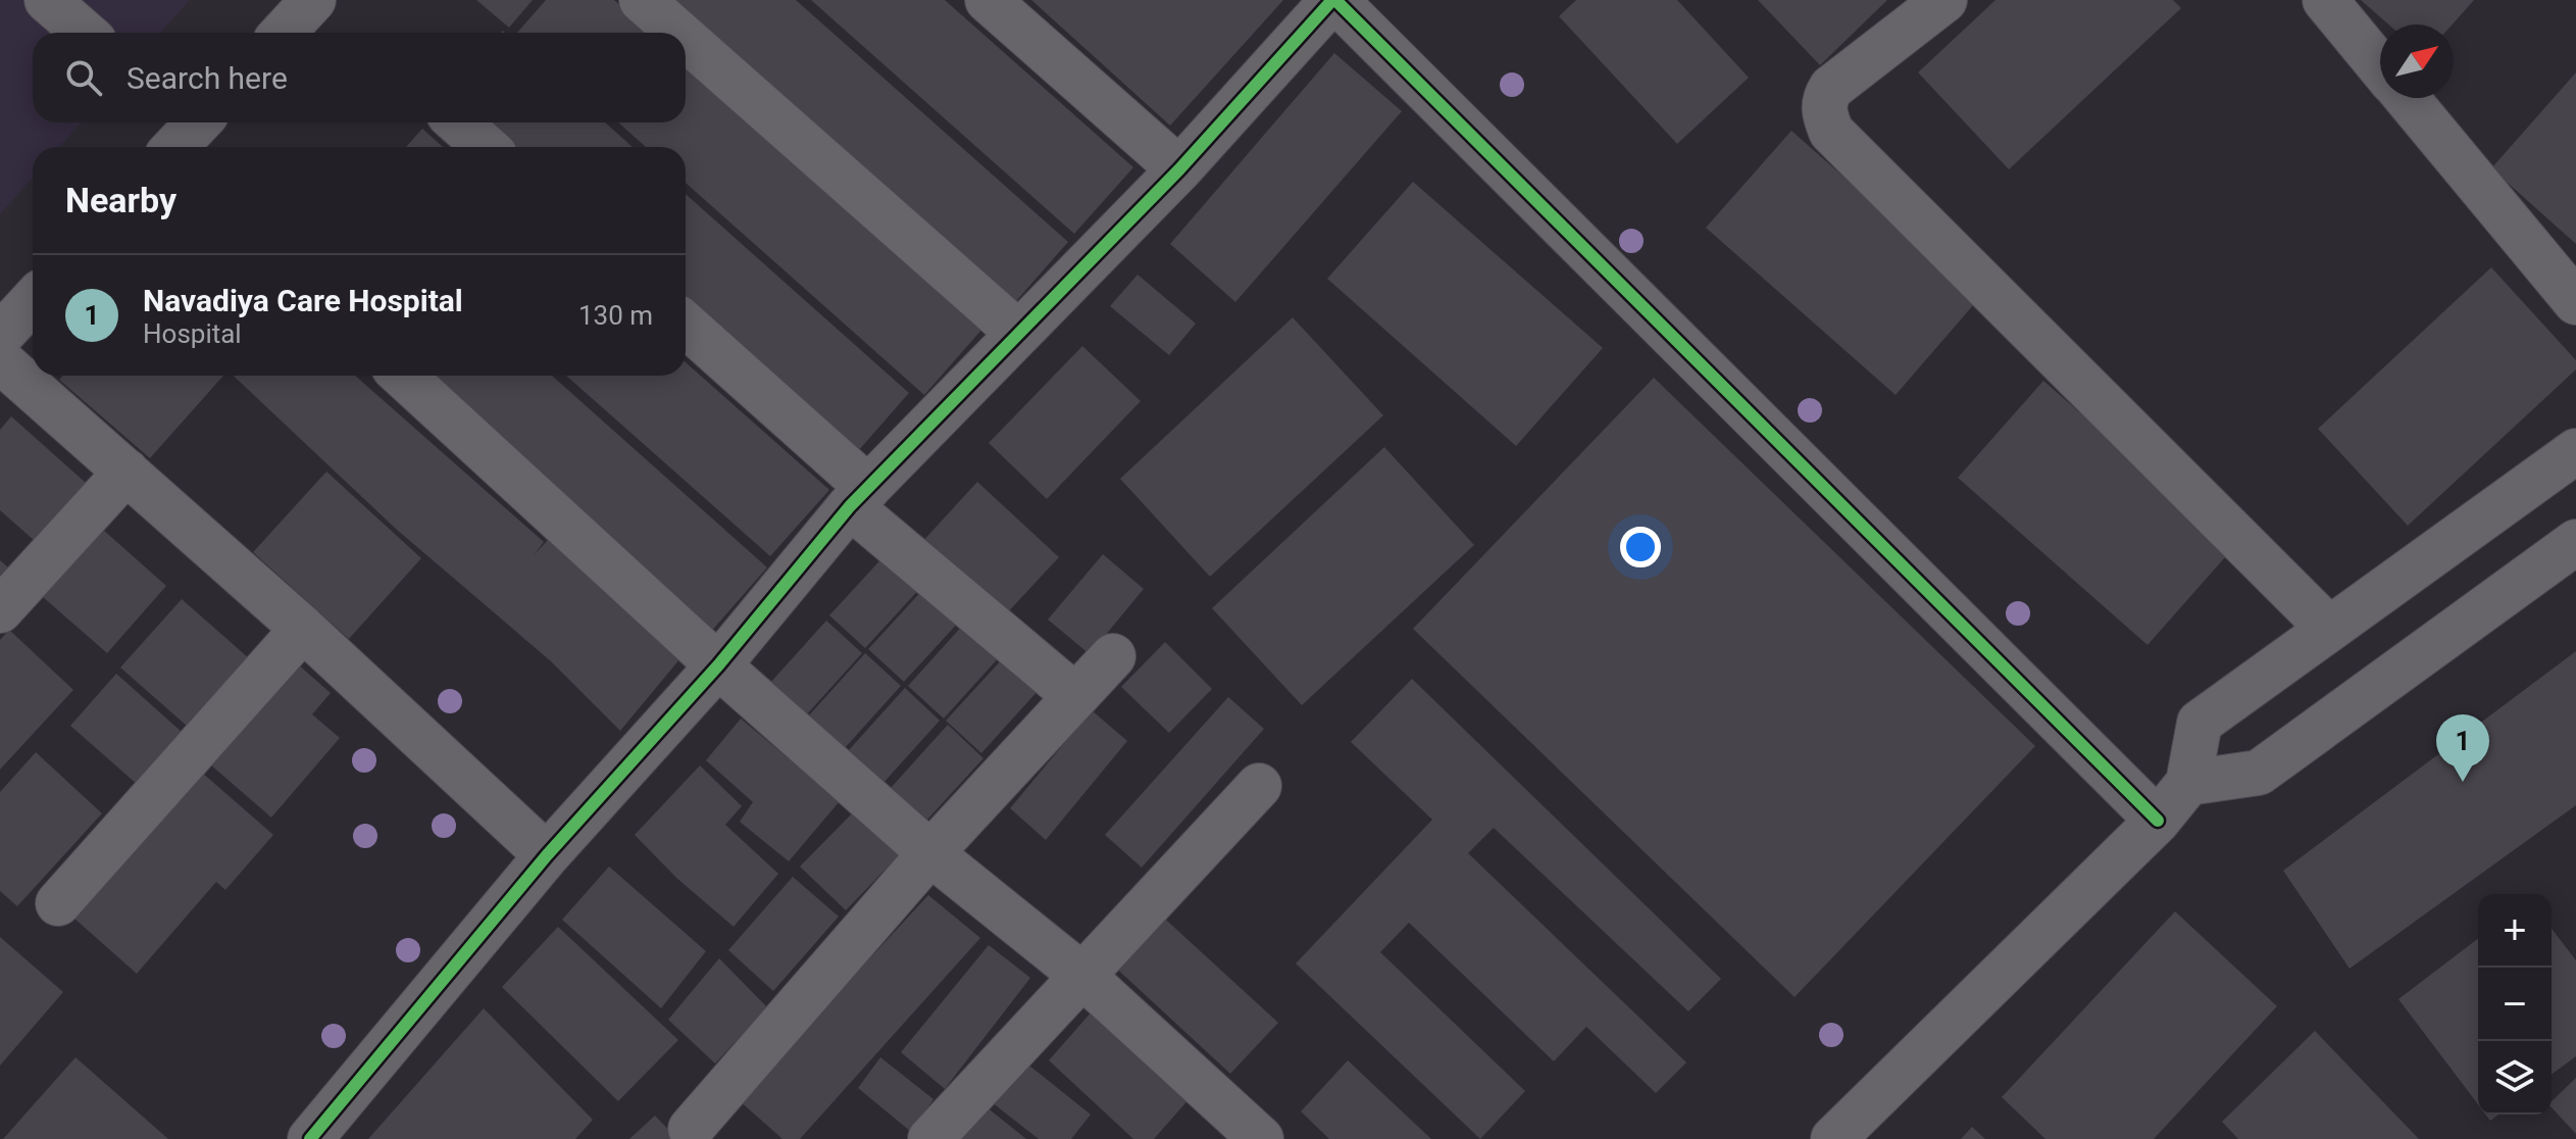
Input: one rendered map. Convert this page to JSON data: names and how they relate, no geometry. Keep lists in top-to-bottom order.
{
  "north": "top right",
  "page": {
    "search": "Search here",
    "heading": "Nearby",
    "list": [
      {
        "mark": "1",
        "name": "Navadiya Care Hospital",
        "note": "Hospital",
        "value": "130 m"
      }
    ],
    "pins": "1",
    "map_buttons": ["+", "−"]
  }
}
